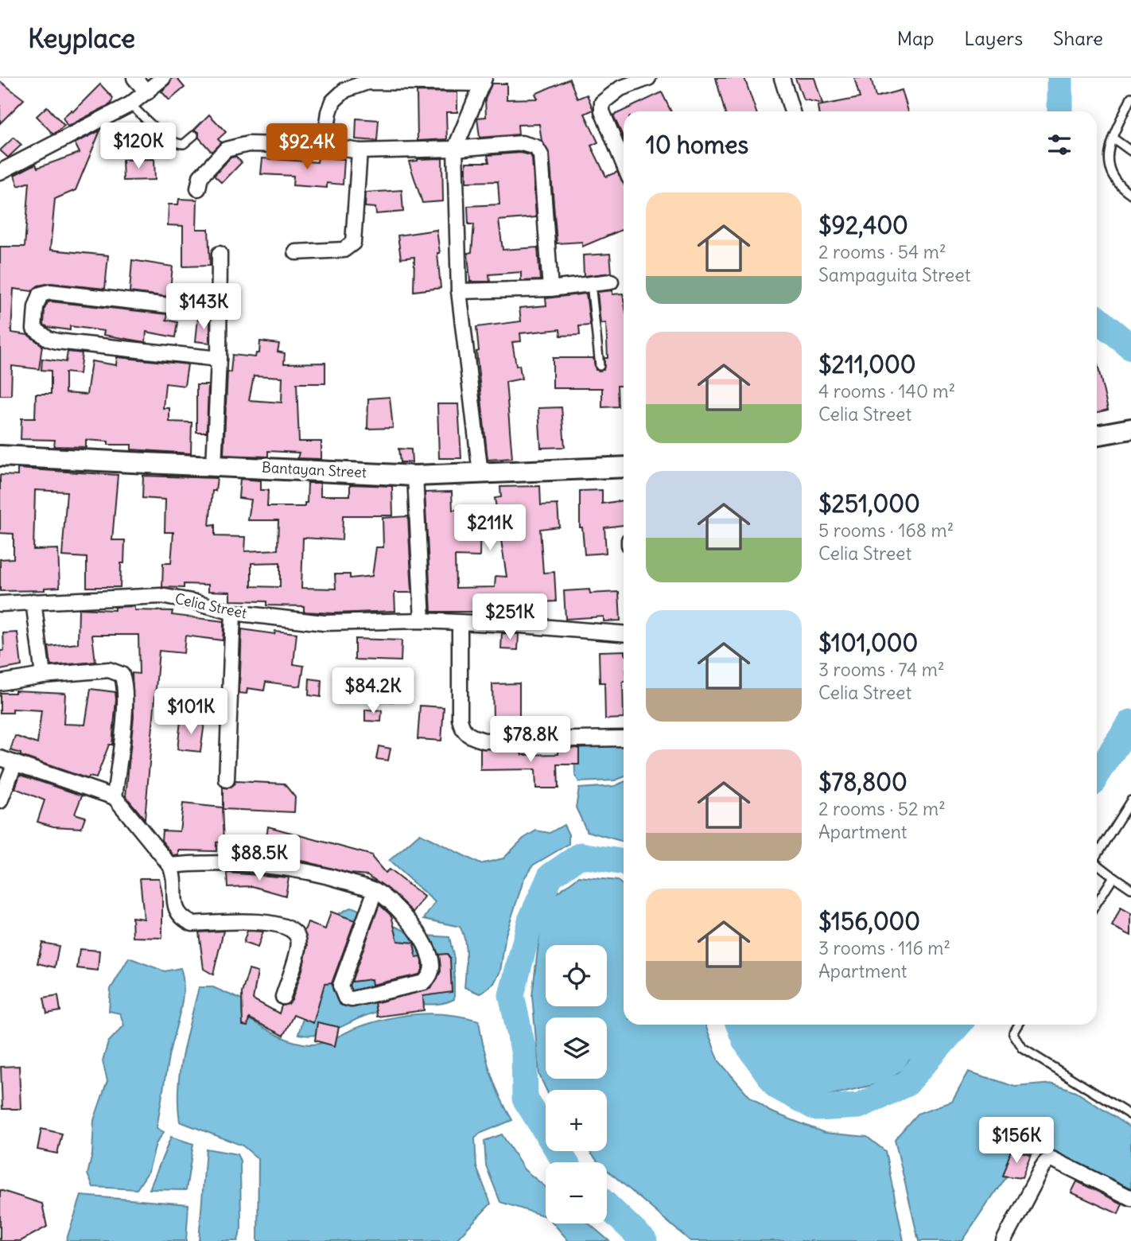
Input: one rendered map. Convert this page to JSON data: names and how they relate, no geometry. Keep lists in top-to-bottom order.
{
  "streets": {
    "main road": ["Bantayan Street"],
    "street": ["Celia Street"]
  },
  "page": {
    "header": "Keyplace",
    "nav": ["Map", "Layers", "Share"],
    "heading": "10 homes",
    "price": [
      "$120K",
      "$92.4K",
      "$143K",
      "$211K",
      "$251K",
      "$84.2K",
      "$101K",
      "$78.8K",
      "$88.5K",
      "$156K"
    ],
    "list": [
      {
        "name": "$92,400",
        "note": "2 rooms · 54 m² · Sampaguita Street"
      },
      {
        "name": "$211,000",
        "note": "4 rooms · 140 m² · Celia Street"
      },
      {
        "name": "$251,000",
        "note": "5 rooms · 168 m² · Celia Street"
      },
      {
        "name": "$101,000",
        "note": "3 rooms · 74 m² · Celia Street"
      },
      {
        "name": "$78,800",
        "note": "2 rooms · 52 m² · Apartment"
      },
      {
        "name": "$156,000",
        "note": "3 rooms · 116 m² · Apartment"
      }
    ],
    "map_buttons": ["+", "−"]
  }
}
